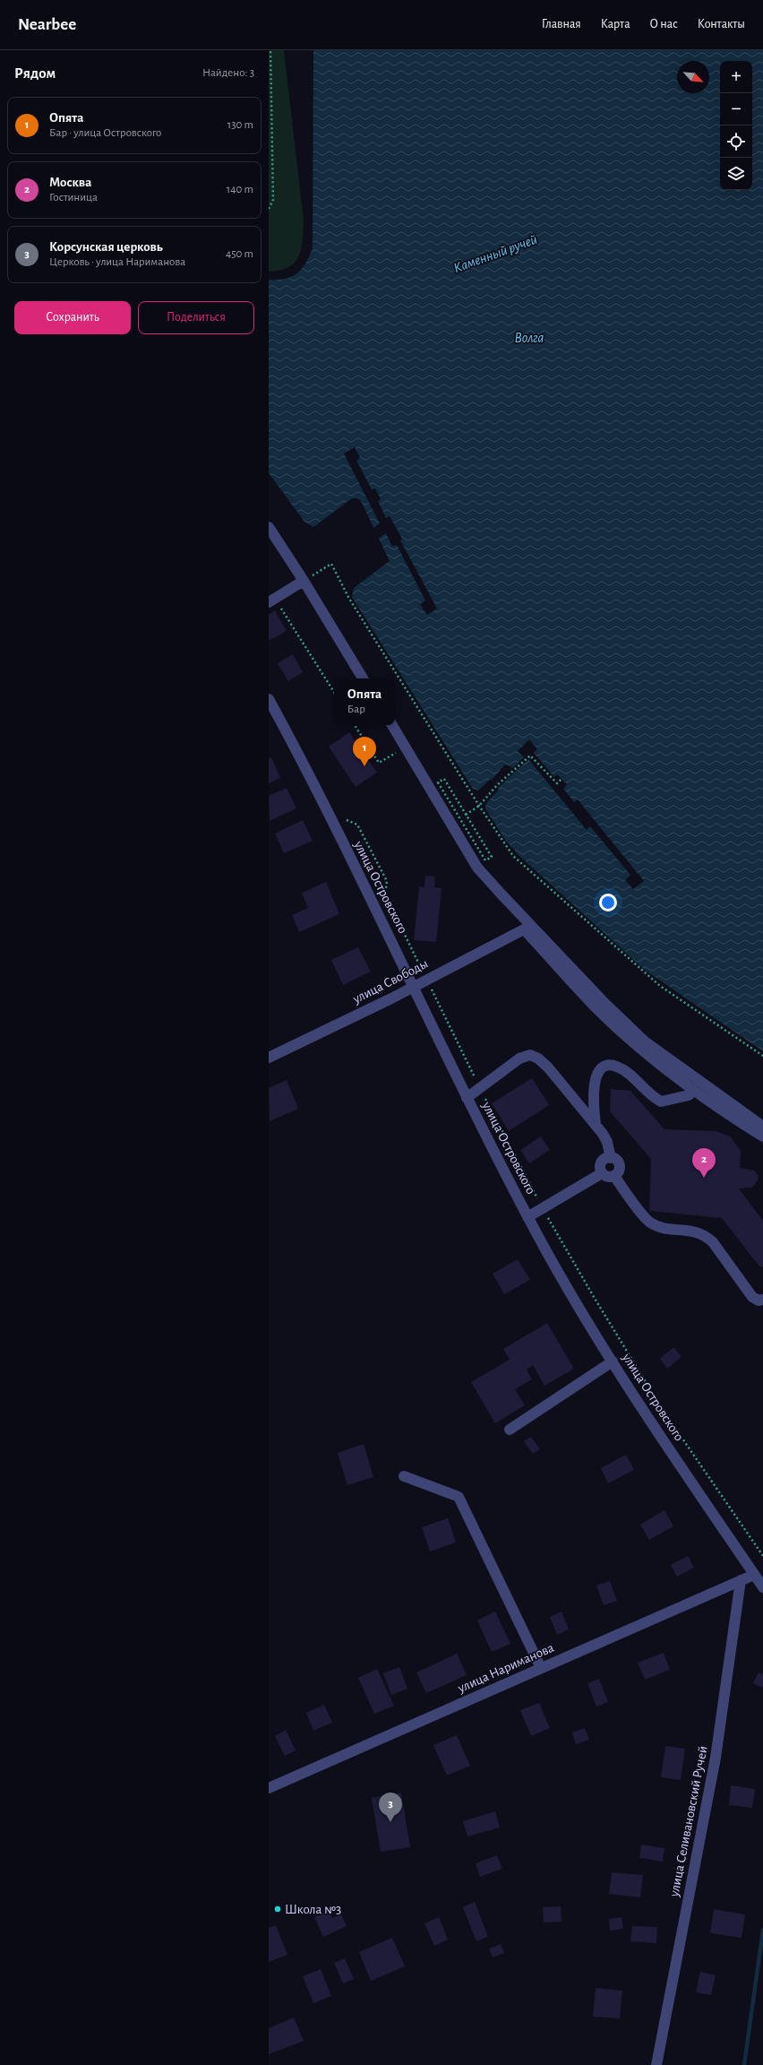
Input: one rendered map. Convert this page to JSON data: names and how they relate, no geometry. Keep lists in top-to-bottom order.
{
  "streets": {
    "street": [
      "улица Островского",
      "улица Свободы",
      "улица Нариманова",
      "улица Селивановский Ручей"
    ]
  },
  "crossings": [
    ["улица Островского", "улица Свободы"],
    ["улица Островского", "улица Нариманова"],
    ["улица Нариманова", "улица Селивановский Ручей"]
  ],
  "water": ["Каменный ручей", "Волга"],
  "places": ["Школа №3"],
  "north": "bottom right",
  "page": {
    "header": "Nearbee",
    "nav": [
      "Главная",
      "Карта",
      "О нас",
      "Контакты"
    ],
    "heading": ["Рядом", "Найдено: 3"],
    "map_buttons": ["+", "−"],
    "list": [
      {
        "mark": "1",
        "name": "Опята",
        "note": "Бар · улица Островского",
        "value": "130 m"
      },
      {
        "mark": "2",
        "name": "Москва",
        "note": "Гостиница",
        "value": "140 m"
      },
      {
        "mark": "3",
        "name": "Корсунская церковь",
        "note": "Церковь · улица Нариманова",
        "value": "450 m"
      }
    ],
    "buttons": ["Сохранить", "Поделиться"],
    "popup": ["Опята", "Бар"],
    "pins": ["1", "2", "3"]
  }
}
